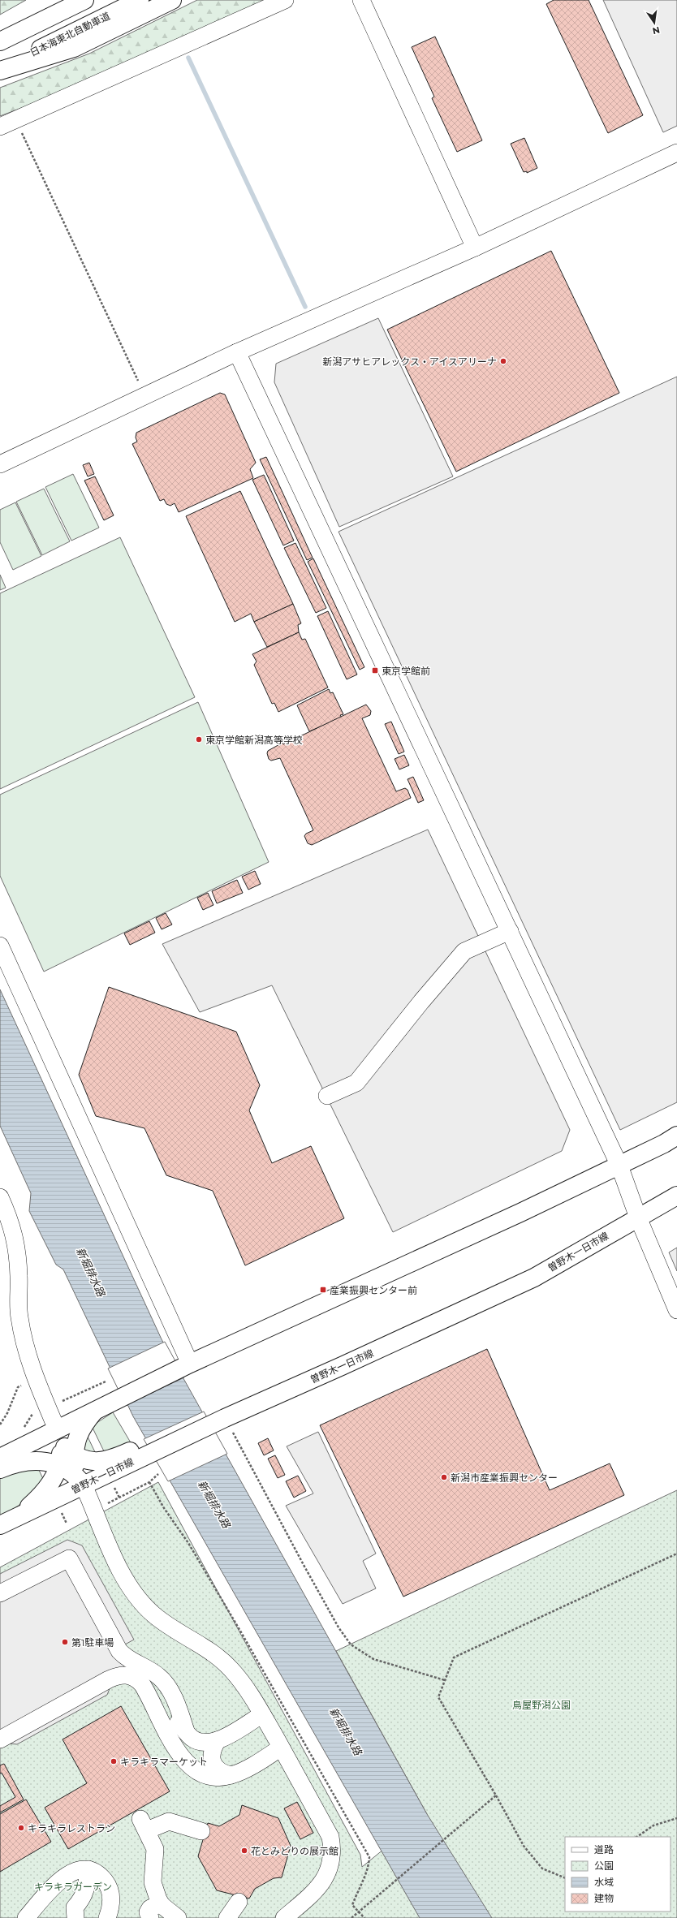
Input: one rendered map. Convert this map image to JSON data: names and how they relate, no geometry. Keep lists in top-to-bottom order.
{
  "streets": {
    "main road": ["日本海東北自動車道", "曽野木一日市線"]
  },
  "water": ["新堀排水路"],
  "parks": ["鳥屋野潟公園", "キラキラガーデン"],
  "places": {
    "other": [
      "新潟アサヒアレックス・アイスアリーナ",
      "東京学館新潟高等学校",
      "新潟市産業振興センター",
      "第1駐車場",
      "キラキラマーケット",
      "キラキラレストラン",
      "花とみどりの展示館"
    ],
    "transit": ["東京学館前", "産業振興センター前"]
  },
  "legend": [
    "道路",
    "公園",
    "水域",
    "建物"
  ],
  "north": "bottom"
}
